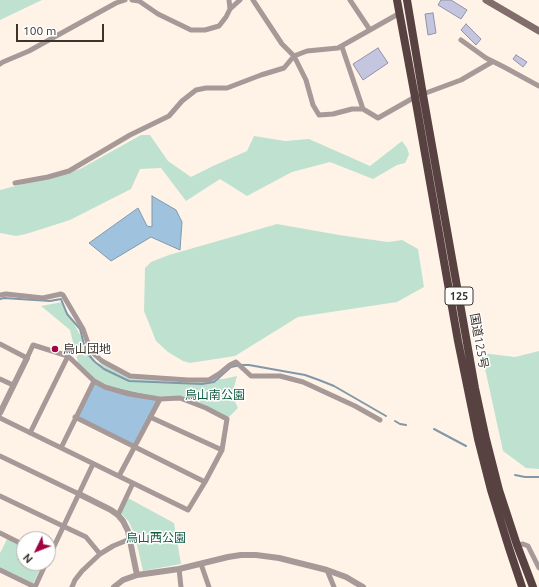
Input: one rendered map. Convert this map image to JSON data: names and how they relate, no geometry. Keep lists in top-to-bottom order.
{
  "streets": {
    "highway": ["125", "国道125号"]
  },
  "parks": ["烏山南公園", "烏山西公園"],
  "places": ["烏山団地"],
  "scale_bar": "100 m",
  "north": "bottom left"
}
